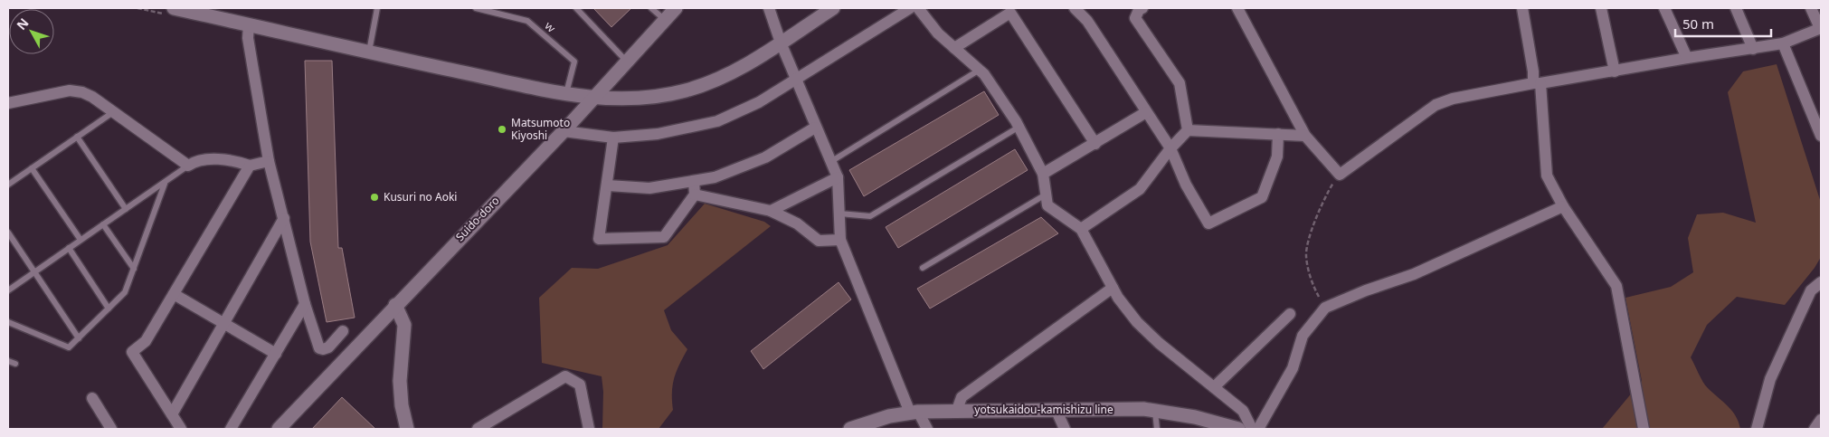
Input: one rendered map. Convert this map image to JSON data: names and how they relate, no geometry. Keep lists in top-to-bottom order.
{
  "streets": {
    "street": ["Suido-doro", "yotsukaidou-kamishizu line"],
    "lane": ["ｗ"]
  },
  "places": ["Matsumoto Kiyoshi", "Kusuri no Aoki"],
  "scale_bar": "50 m",
  "north": "top left"
}
